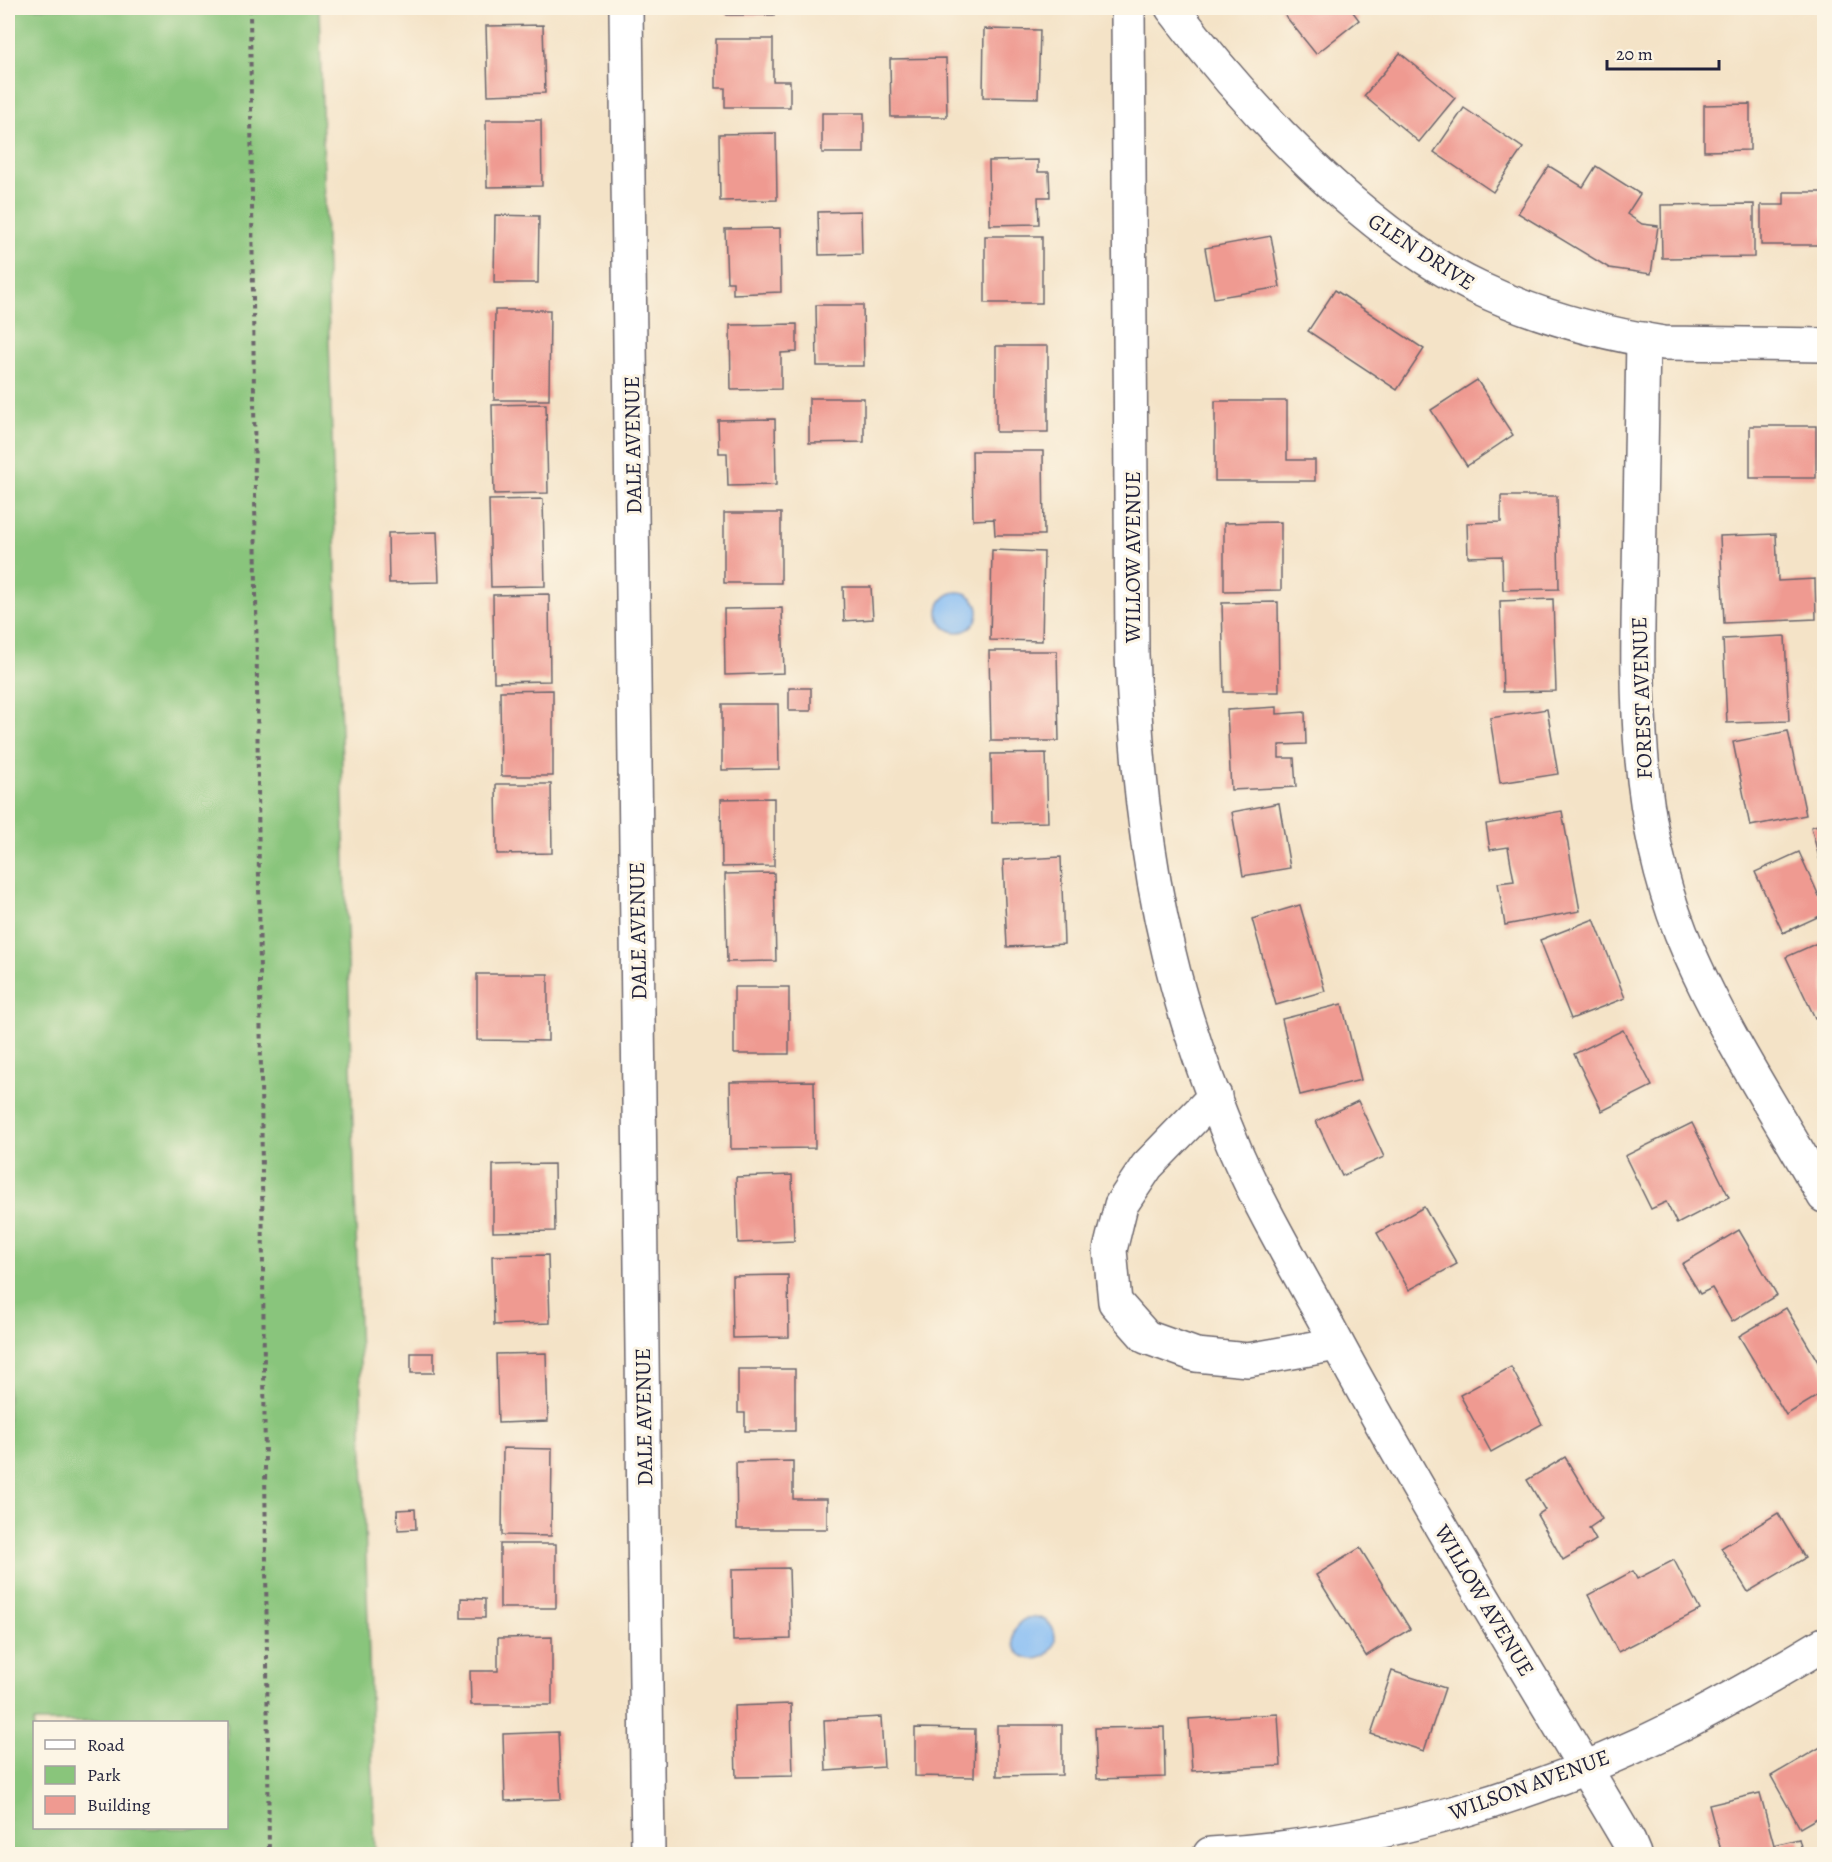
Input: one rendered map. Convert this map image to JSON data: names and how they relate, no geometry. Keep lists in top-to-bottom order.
{
  "streets": {
    "street": [
      "GLEN DRIVE",
      "DALE AVENUE",
      "WILLOW AVENUE",
      "FOREST AVENUE",
      "WILSON AVENUE"
    ]
  },
  "crossings": [
    ["GLEN DRIVE", "FOREST AVENUE"],
    ["WILLOW AVENUE", "WILSON AVENUE"]
  ],
  "legend": ["Road", "Park", "Building"],
  "scale_bar": "20 m"
}
